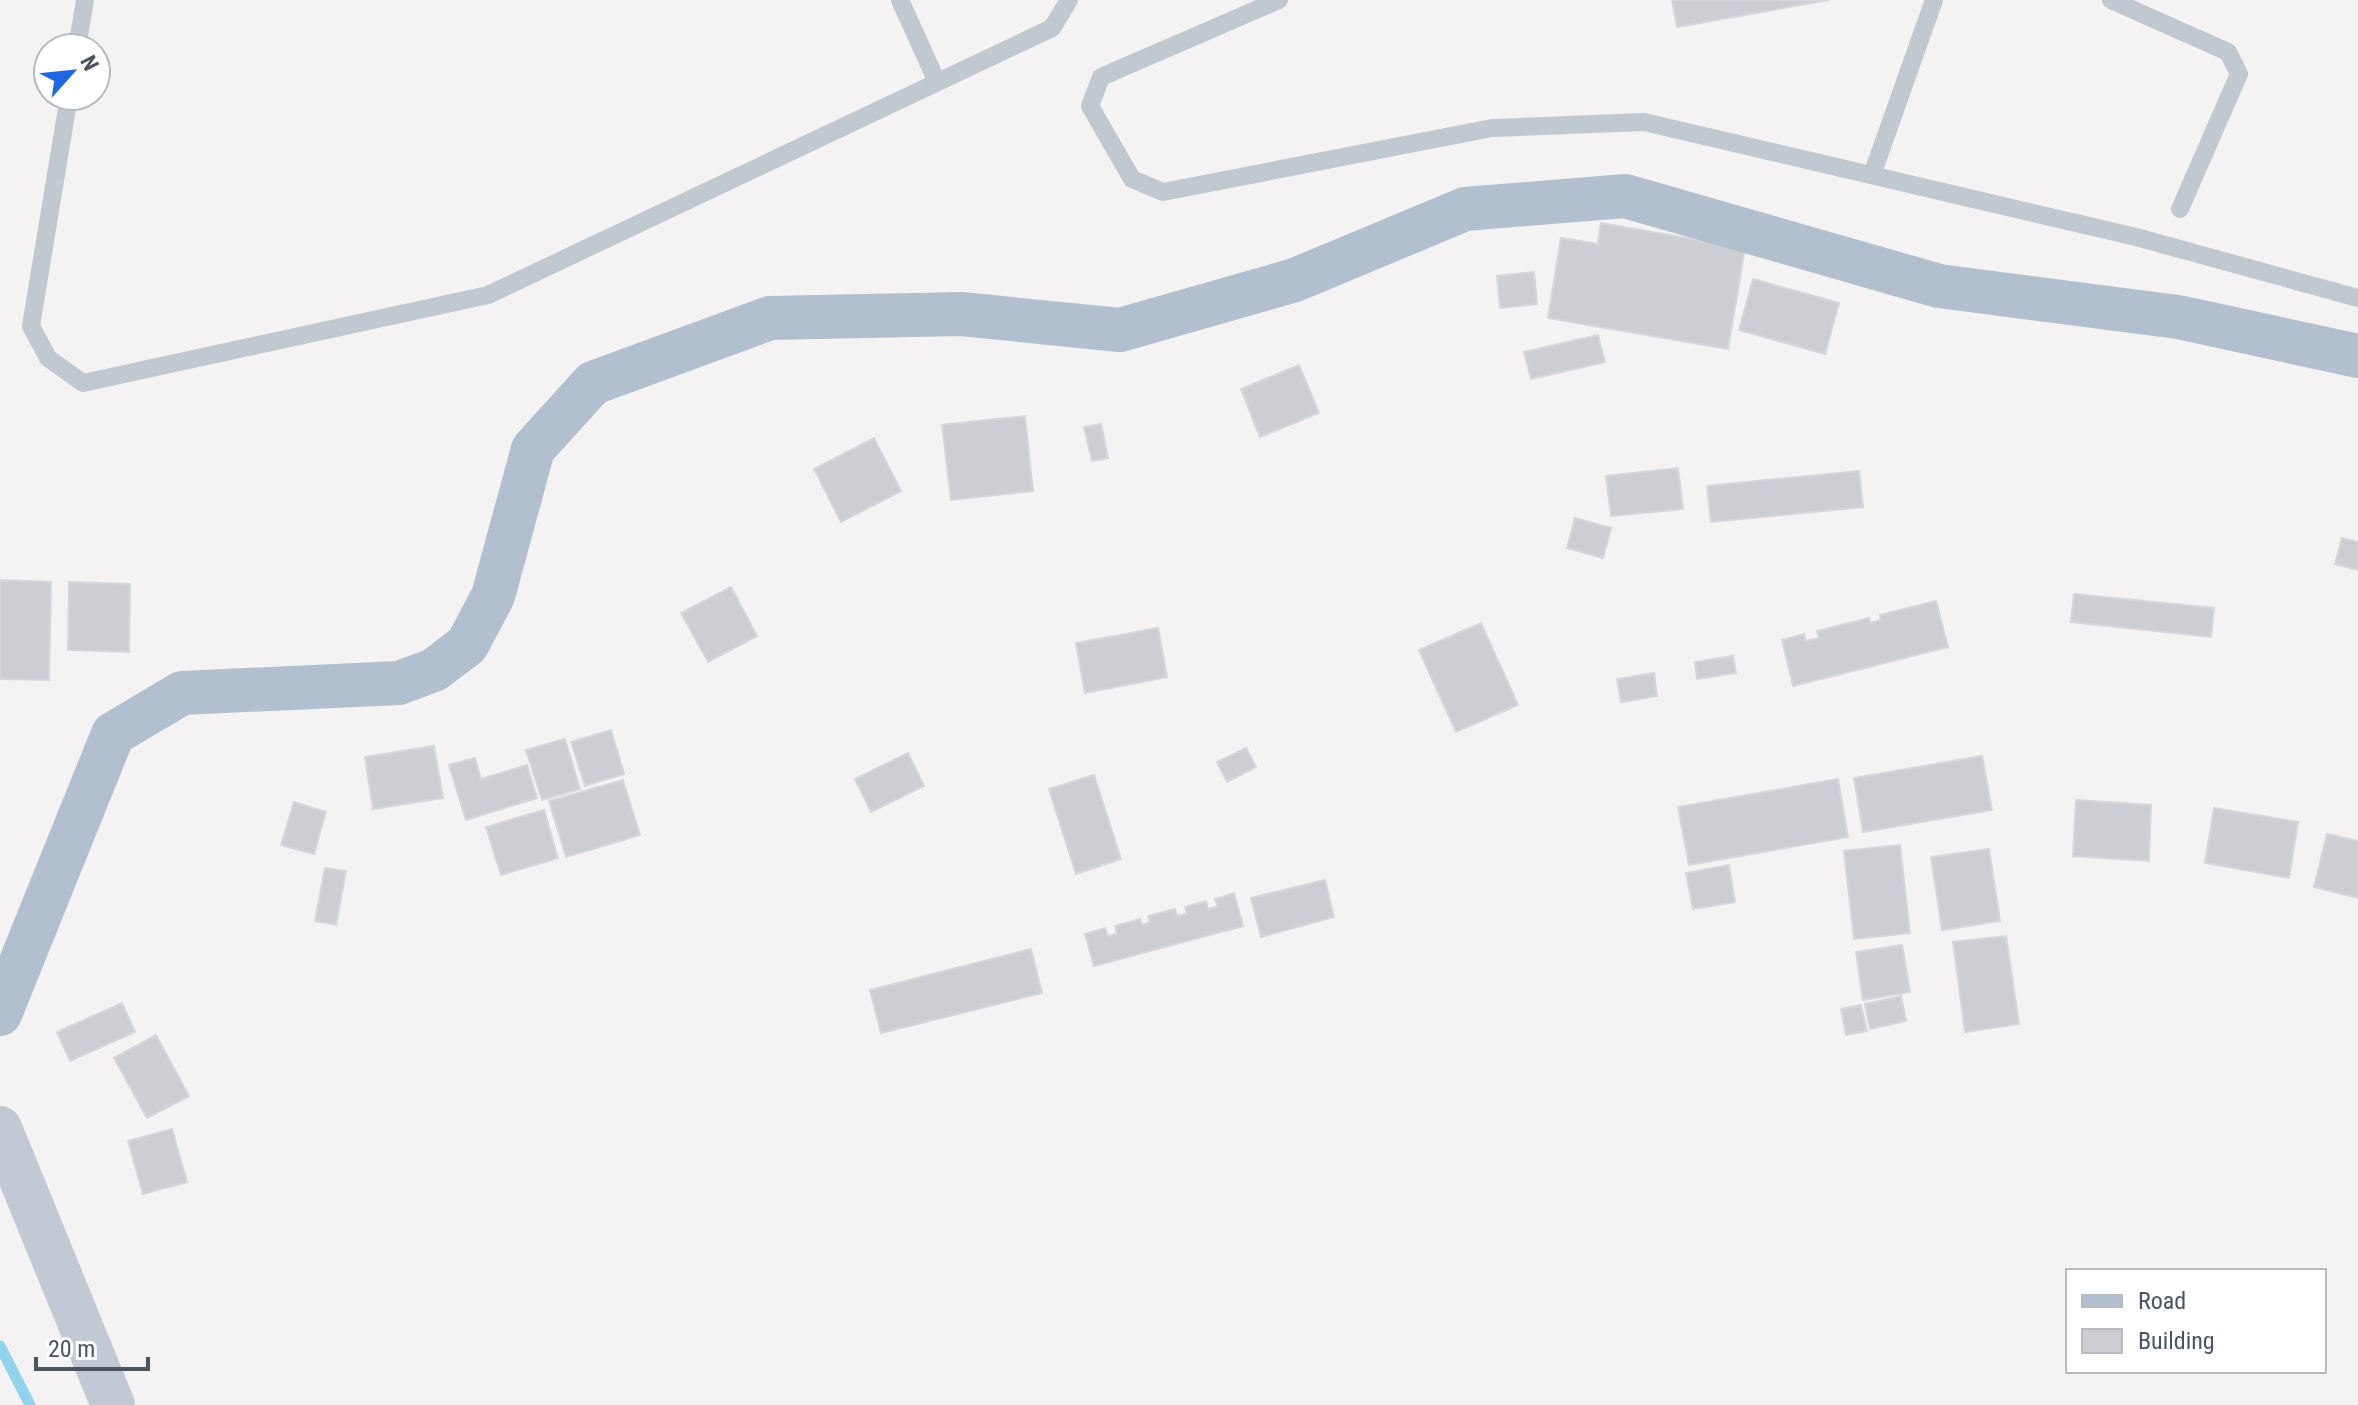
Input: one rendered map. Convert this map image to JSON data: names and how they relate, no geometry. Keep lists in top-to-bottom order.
{
  "legend": ["Road", "Building"],
  "scale_bar": "20 m",
  "north": "top right"
}
